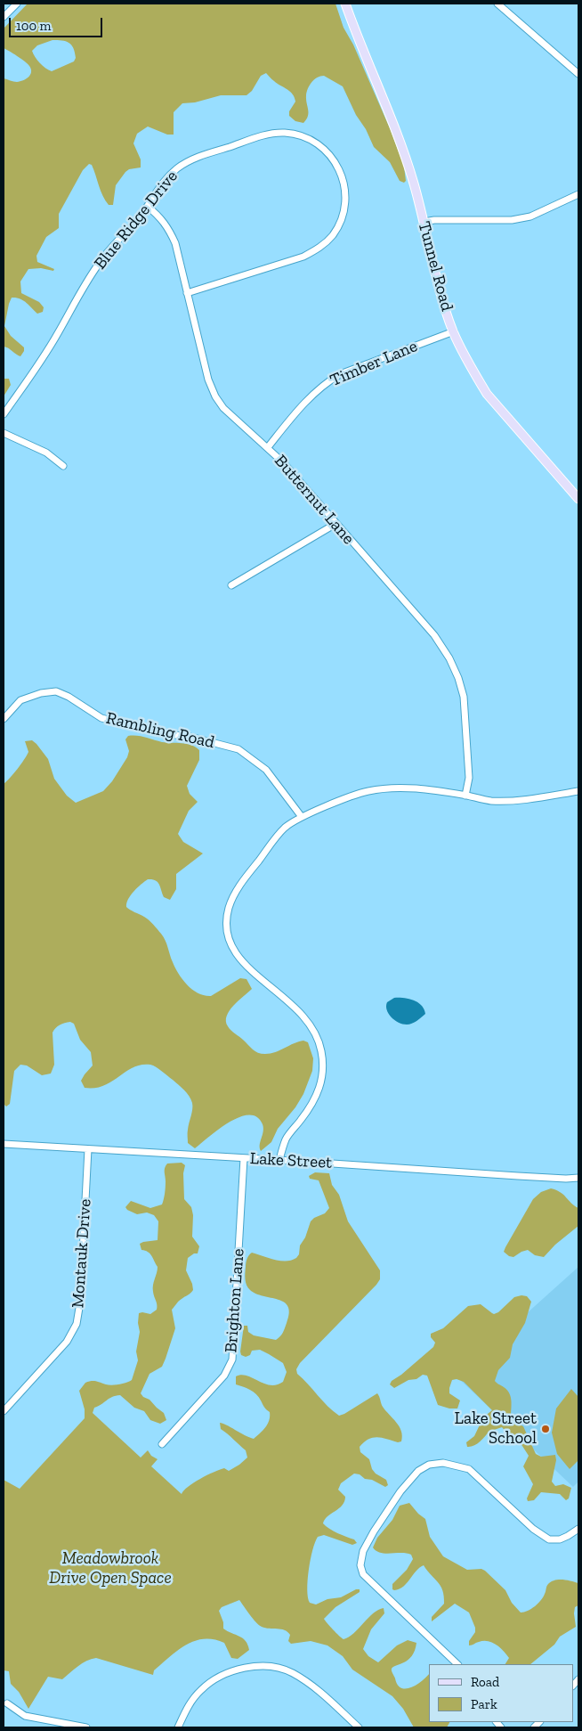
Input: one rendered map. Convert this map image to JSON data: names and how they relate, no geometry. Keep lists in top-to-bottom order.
{
  "streets": {
    "main road": ["Tunnel Road"],
    "street": [
      "Blue Ridge Drive",
      "Timber Lane",
      "Butternut Lane",
      "Rambling Road",
      "Lake Street",
      "Montauk Drive",
      "Brighton Lane"
    ]
  },
  "crossings": [
    ["Blue Ridge Drive", "Butternut Lane"],
    ["Tunnel Road", "Timber Lane"],
    ["Timber Lane", "Butternut Lane"],
    ["Lake Street", "Montauk Drive"],
    ["Lake Street", "Brighton Lane"]
  ],
  "parks": ["Meadowbrook Drive Open Space"],
  "places": ["Lake Street School"],
  "legend": ["Road", "Park"],
  "scale_bar": "100 m"
}
